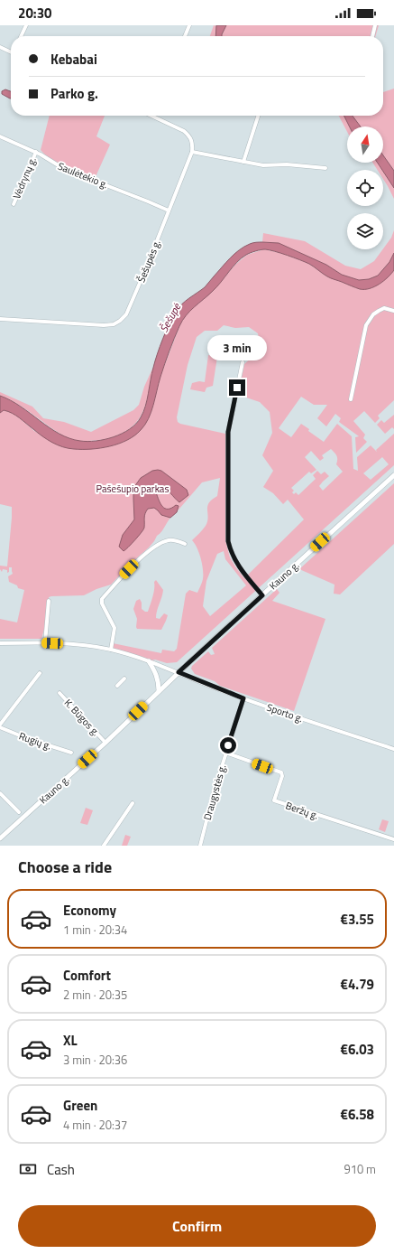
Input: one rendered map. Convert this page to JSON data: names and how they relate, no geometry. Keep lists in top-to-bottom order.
{
  "streets": {
    "main road": ["Kauno g."],
    "street": [
      "Saulėtekio g.",
      "Vėdrynų g.",
      "Šešupės g.",
      "Sporto g.",
      "K. Būgos g.",
      "Rugių g.",
      "Draugystės g.",
      "Beržų g."
    ]
  },
  "crossings": [
    ["Saulėtekio g.", "Vėdrynų g."],
    ["Saulėtekio g.", "Šešupės g."],
    ["Kauno g.", "Sporto g."],
    ["Kauno g.", "K. Būgos g."],
    ["Sporto g.", "Draugystės g."],
    ["Draugystės g.", "Beržų g."]
  ],
  "water": ["Šešupė"],
  "parks": ["Pašešupio parkas"],
  "north": "top",
  "page": {
    "status": "20:30",
    "banner": ["Kebabai", "Parko g."],
    "bubble": "3 min",
    "heading": "Choose a ride",
    "list": [
      {
        "name": "Economy",
        "note": "1 min · 20:34",
        "value": "€3.55"
      },
      {
        "name": "Comfort",
        "note": "2 min · 20:35",
        "value": "€4.79"
      },
      {
        "name": "XL",
        "note": "3 min · 20:36",
        "value": "€6.03"
      },
      {
        "name": "Green",
        "note": "4 min · 20:37",
        "value": "€6.58"
      }
    ],
    "pay": ["Cash", "910 m"],
    "buttons": "Confirm"
  }
}
